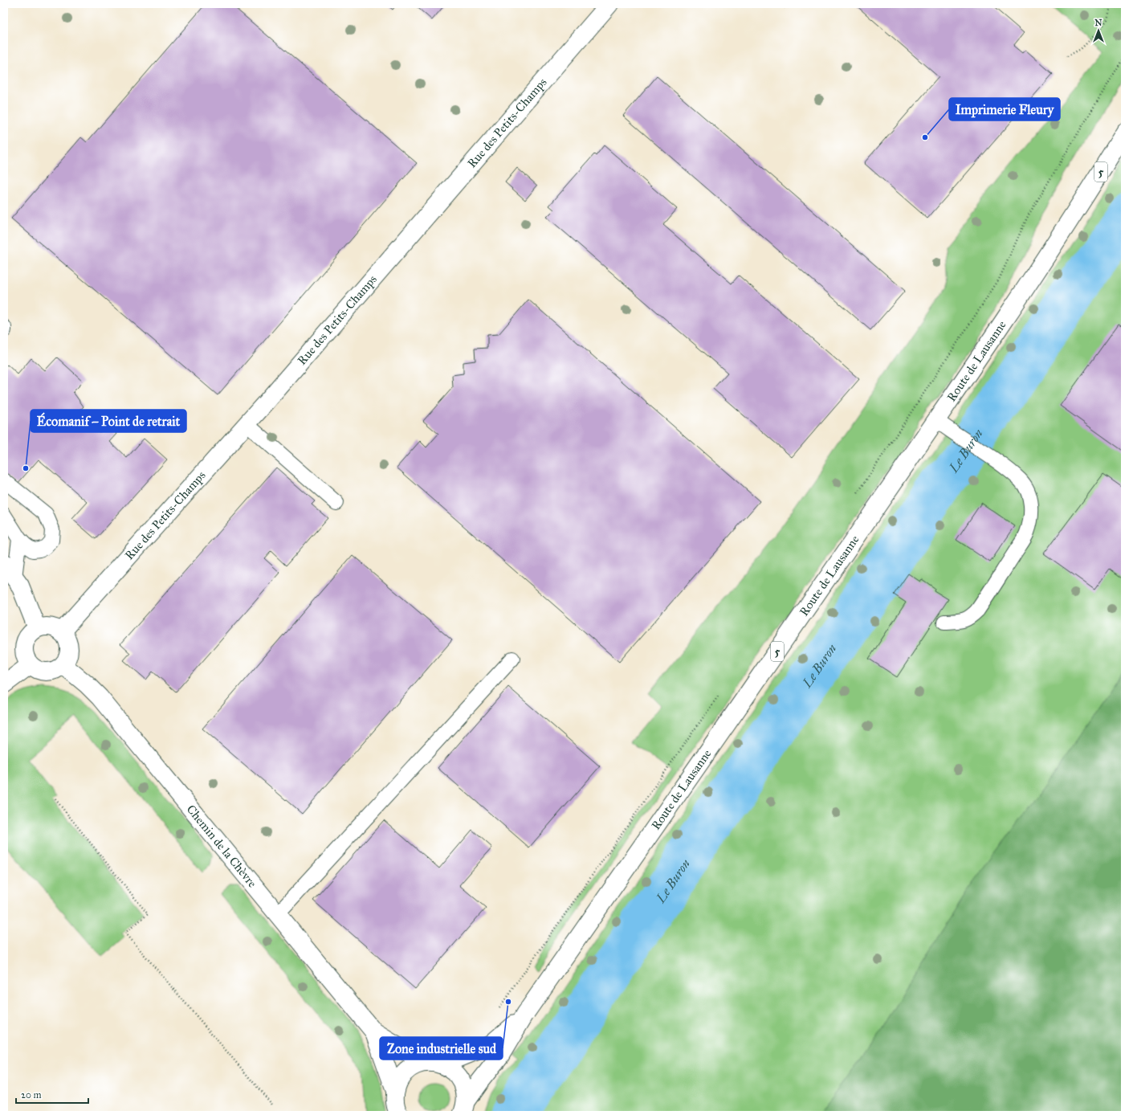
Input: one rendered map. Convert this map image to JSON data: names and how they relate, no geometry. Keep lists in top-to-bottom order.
{
  "streets": {
    "street": [
      "Rue des Petits-Champs",
      "5",
      "Route de Lausanne",
      "Chemin de la Chèvre"
    ]
  },
  "crossings": [
    ["Rue des Petits-Champs", "Chemin de la Chèvre"]
  ],
  "water": ["Le Buron"],
  "places": ["Imprimerie Fleury", "Écomanif – Point de retrait", "Zone industrielle sud"],
  "scale_bar": "20 m",
  "north": "top"
}
